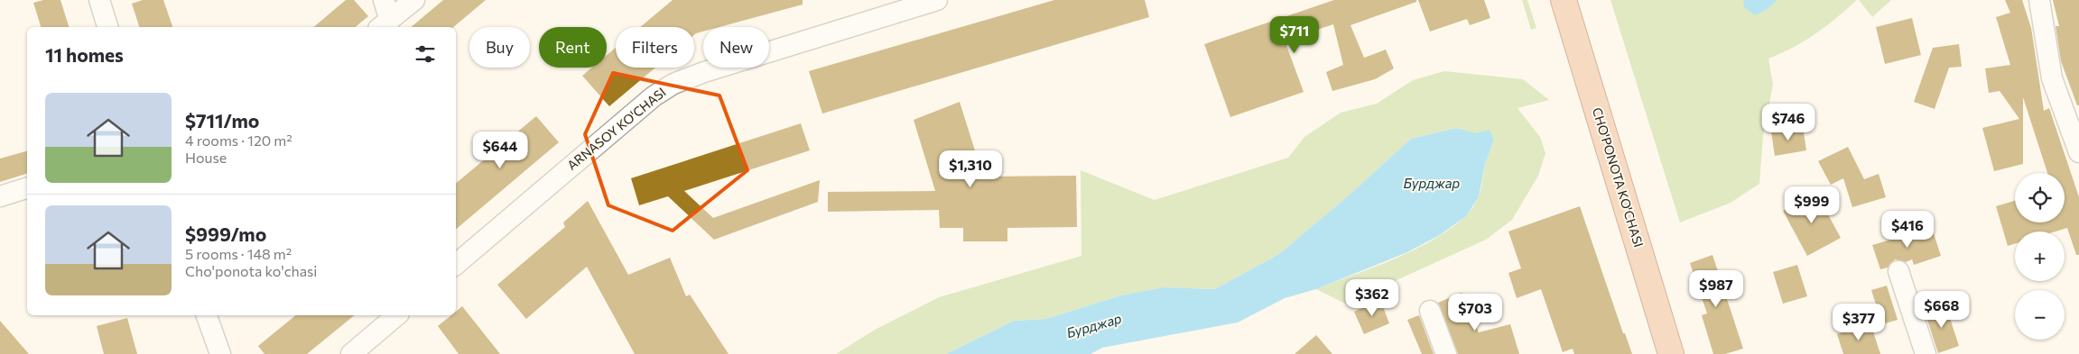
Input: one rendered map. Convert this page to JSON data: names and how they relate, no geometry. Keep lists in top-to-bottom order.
{
  "streets": {
    "main road": ["CHO'PONOTA KO'CHASI"],
    "street": ["ARNASOY KO'CHASI"]
  },
  "water": ["Бурджар"],
  "page": {
    "price": [
      "$711",
      "$746",
      "$644",
      "$1,310",
      "$999",
      "$416",
      "$987",
      "$362",
      "$668",
      "$703",
      "$377"
    ],
    "chip": [
      "Buy",
      "Rent",
      "Filters",
      "New"
    ],
    "heading": "11 homes",
    "list": [
      {
        "name": "$711/mo",
        "note": "4 rooms · 120 m² · House"
      },
      {
        "name": "$999/mo",
        "note": "5 rooms · 148 m² · Cho'ponota ko'chasi"
      }
    ],
    "map_buttons": ["+", "−"]
  }
}
